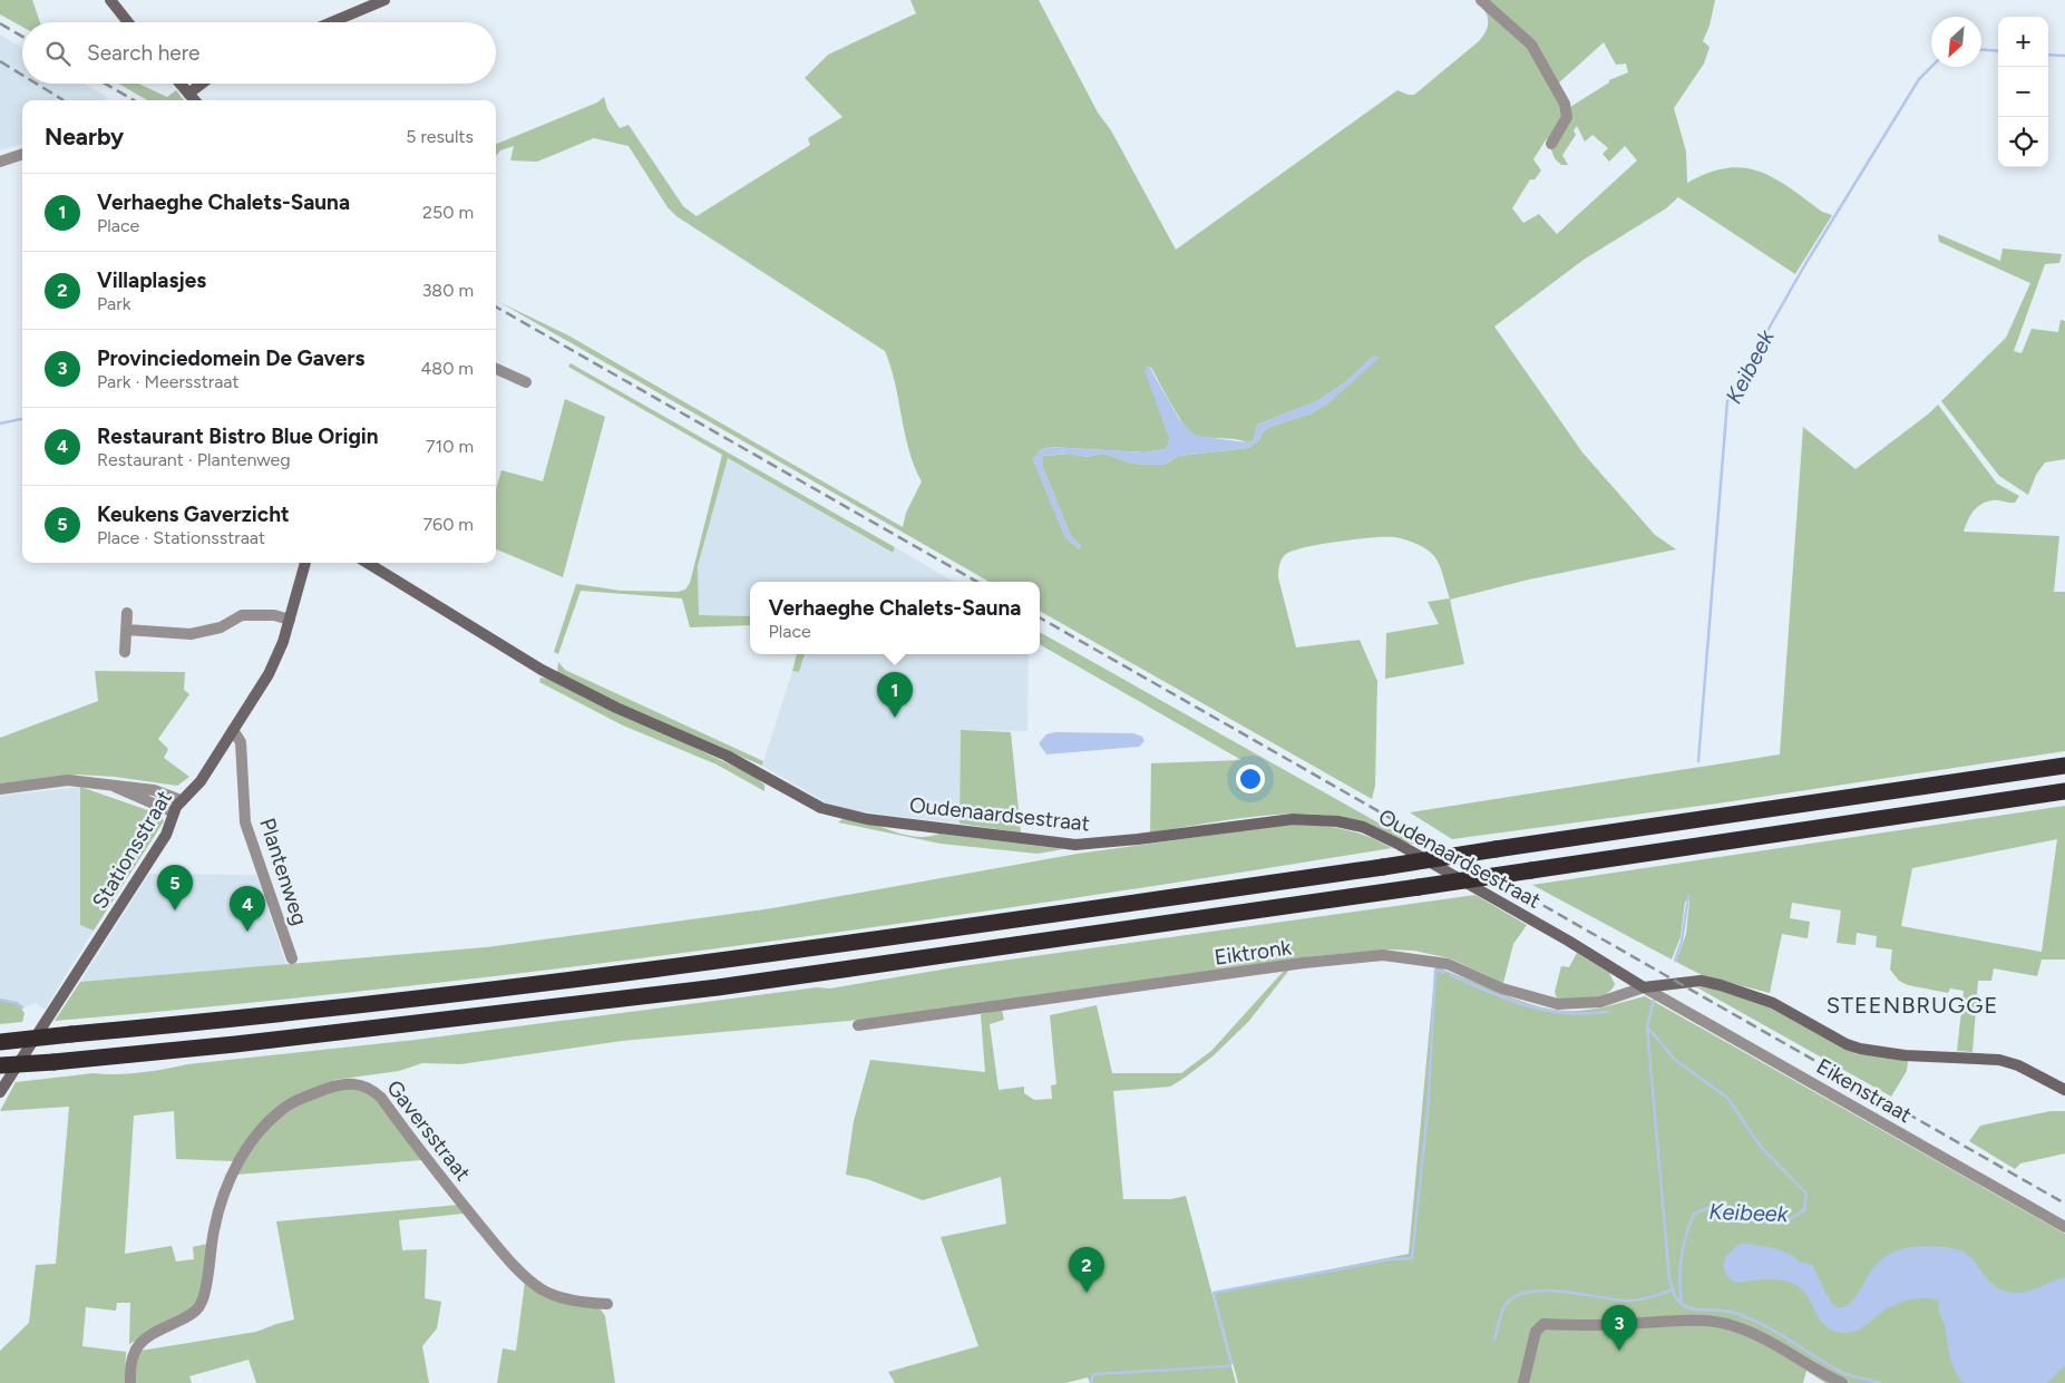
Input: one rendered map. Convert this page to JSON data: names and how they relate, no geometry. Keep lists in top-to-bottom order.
{
  "streets": {
    "street": [
      "Oudenaardsestraat",
      "Stationsstraat",
      "Plantenweg",
      "Eiktronk",
      "Eikenstraat",
      "Gaversstraat"
    ]
  },
  "crossings": [
    ["Oudenaardsestraat", "Eiktronk"],
    ["Oudenaardsestraat", "Eikenstraat"],
    ["Stationsstraat", "Plantenweg"],
    ["Eiktronk", "Eikenstraat"]
  ],
  "districts": ["STEENBRUGGE"],
  "water": ["Keibeek"],
  "north": "bottom left",
  "page": {
    "map_buttons": ["+", "−"],
    "search": "Search here",
    "heading": ["Nearby", "5 results"],
    "list": [
      {
        "mark": "1",
        "name": "Verhaeghe Chalets-Sauna",
        "note": "Place",
        "value": "250 m"
      },
      {
        "mark": "2",
        "name": "Villaplasjes",
        "note": "Park",
        "value": "380 m"
      },
      {
        "mark": "3",
        "name": "Provinciedomein De Gavers",
        "note": "Park · Meersstraat",
        "value": "480 m"
      },
      {
        "mark": "4",
        "name": "Restaurant Bistro Blue Origin",
        "note": "Restaurant · Plantenweg",
        "value": "710 m"
      },
      {
        "mark": "5",
        "name": "Keukens Gaverzicht",
        "note": "Place · Stationsstraat",
        "value": "760 m"
      }
    ],
    "popup": ["Verhaeghe Chalets-Sauna", "Place"],
    "pins": [
      "1",
      "5",
      "4",
      "2",
      "3"
    ]
  }
}
